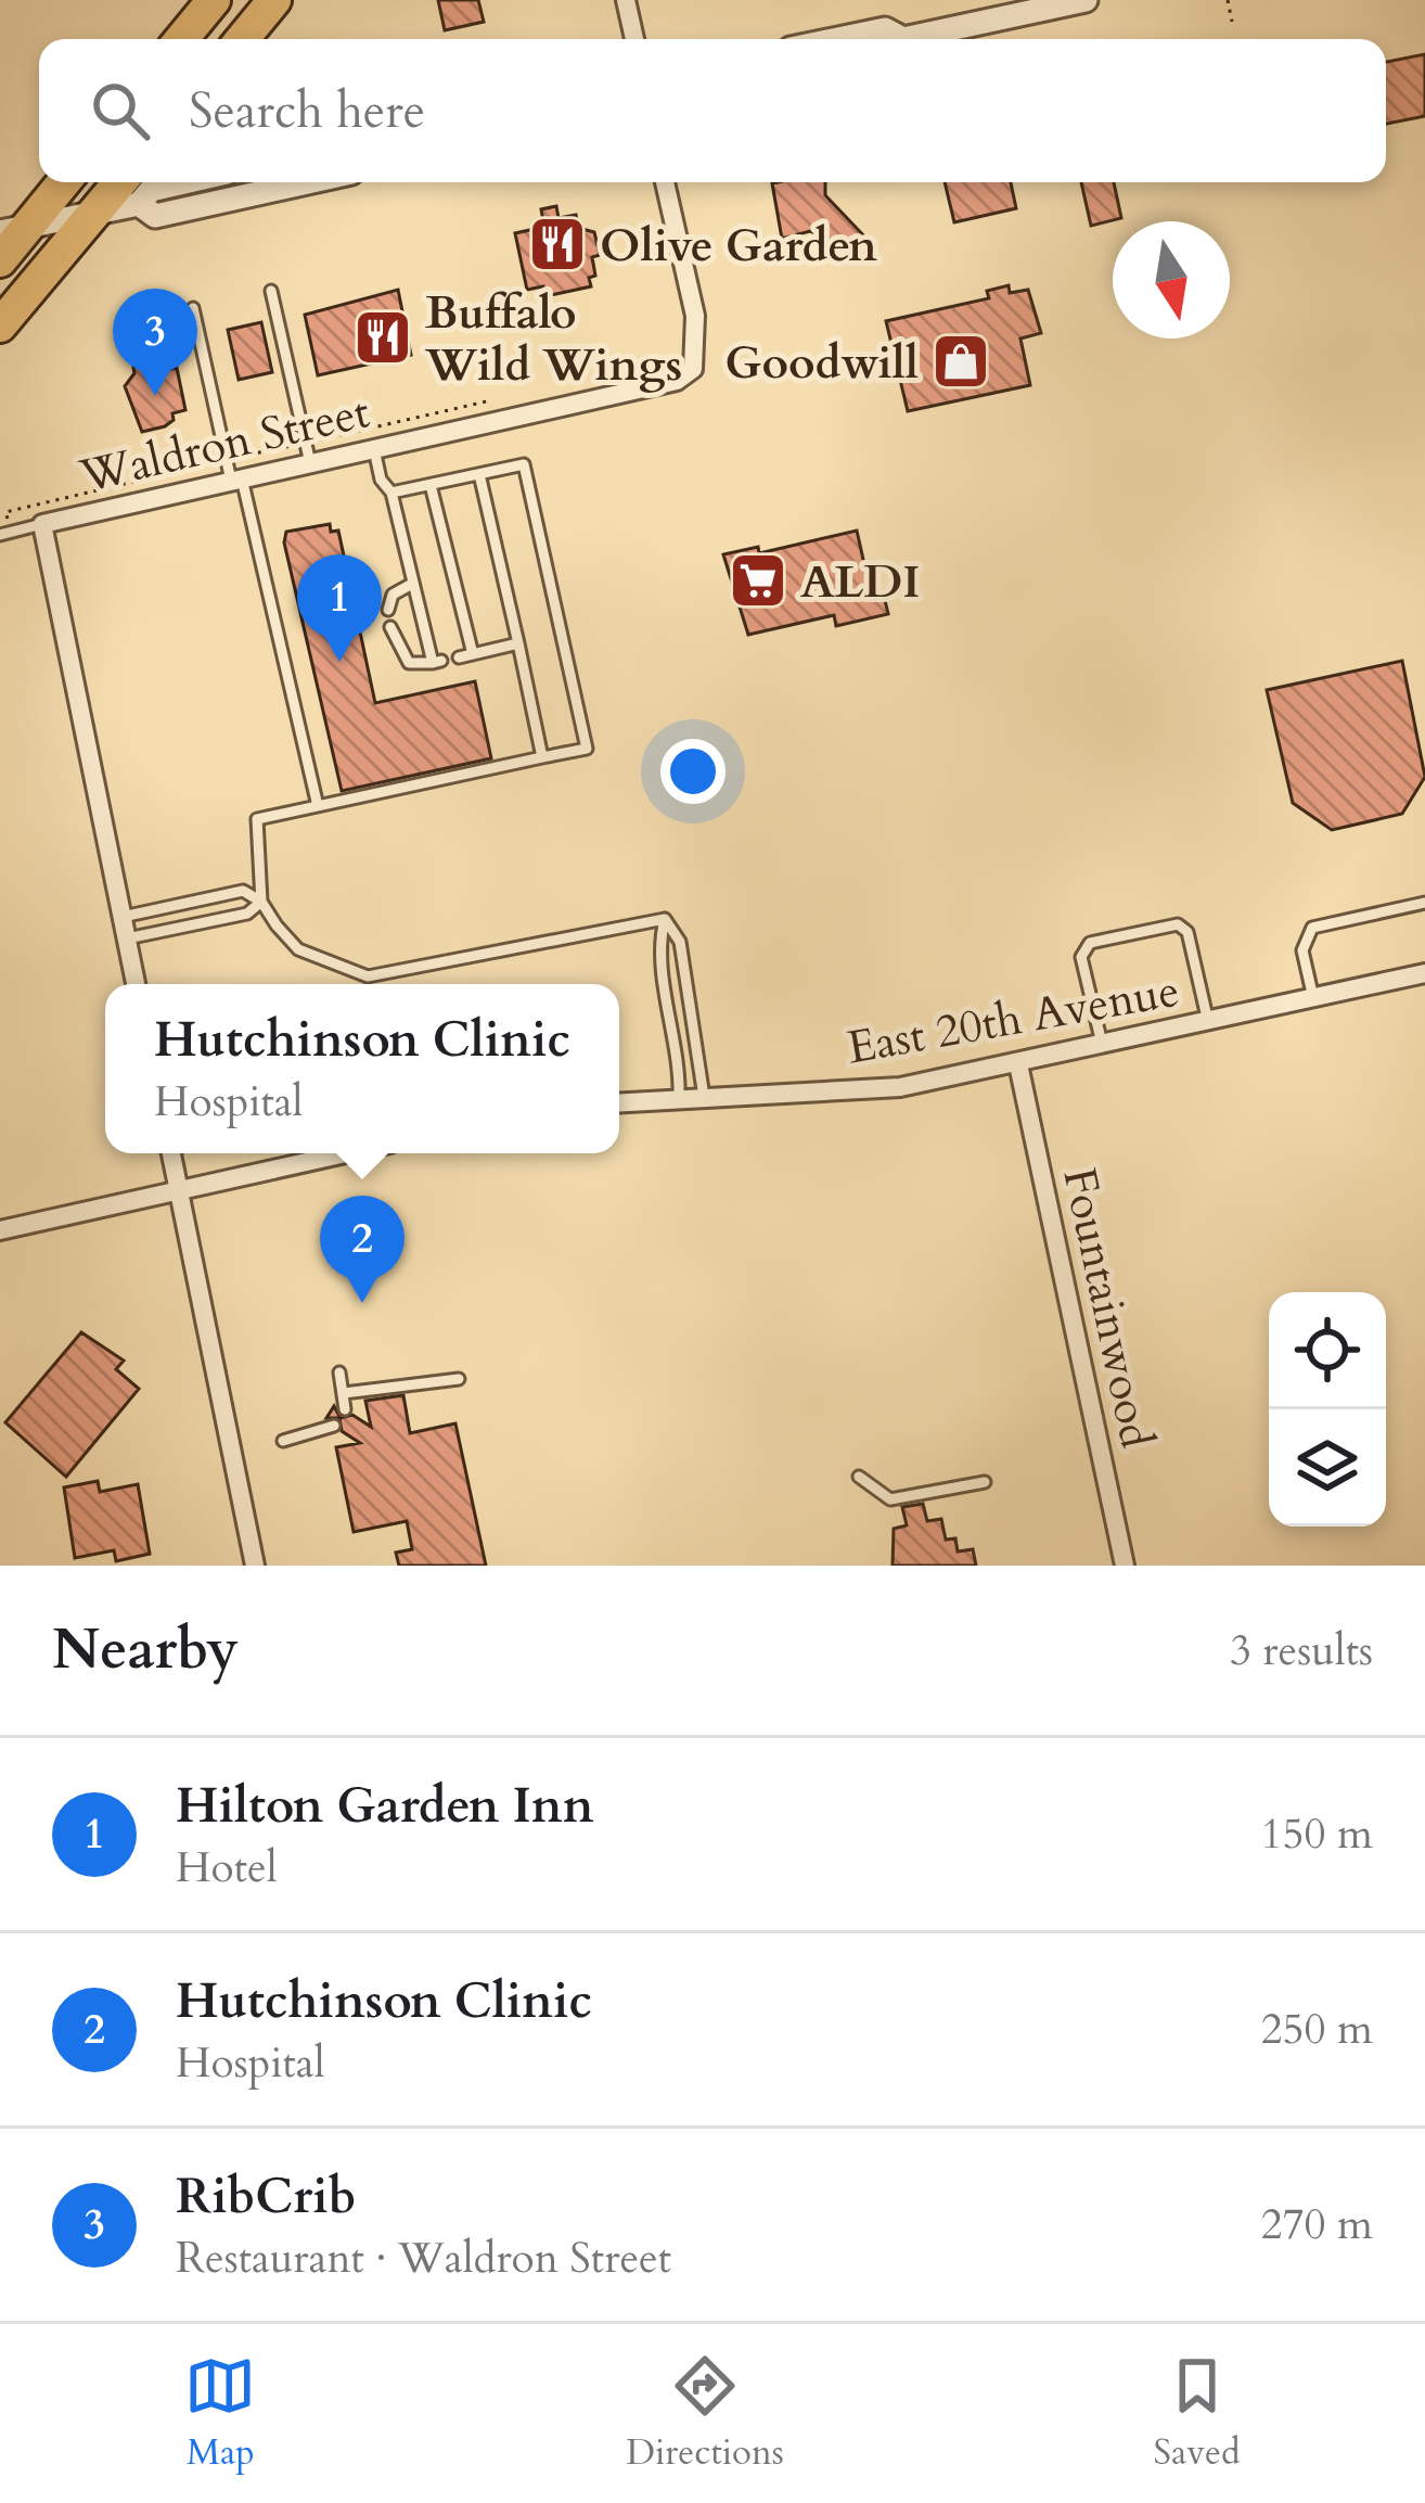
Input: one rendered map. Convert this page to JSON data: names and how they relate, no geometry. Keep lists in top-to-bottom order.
{
  "streets": {
    "street": ["Waldron Street", "East 20th Avenue", "Fountainwood"]
  },
  "crossings": [
    ["East 20th Avenue", "Fountainwood"]
  ],
  "places": {
    "restaurant": ["Olive Garden", "Buffalo Wild Wings"],
    "shop": ["Goodwill"],
    "supermarket": ["ALDI"]
  },
  "north": "bottom",
  "page": {
    "search": "Search here",
    "pins": ["3", "1", "2"],
    "popup": ["Hutchinson Clinic", "Hospital"],
    "heading": ["Nearby", "3 results"],
    "list": [
      {
        "mark": "1",
        "name": "Hilton Garden Inn",
        "note": "Hotel",
        "value": "150 m"
      },
      {
        "mark": "2",
        "name": "Hutchinson Clinic",
        "note": "Hospital",
        "value": "250 m"
      },
      {
        "mark": "3",
        "name": "RibCrib",
        "note": "Restaurant · Waldron Street",
        "value": "270 m"
      }
    ],
    "nav": ["Map", "Directions", "Saved"]
  }
}
